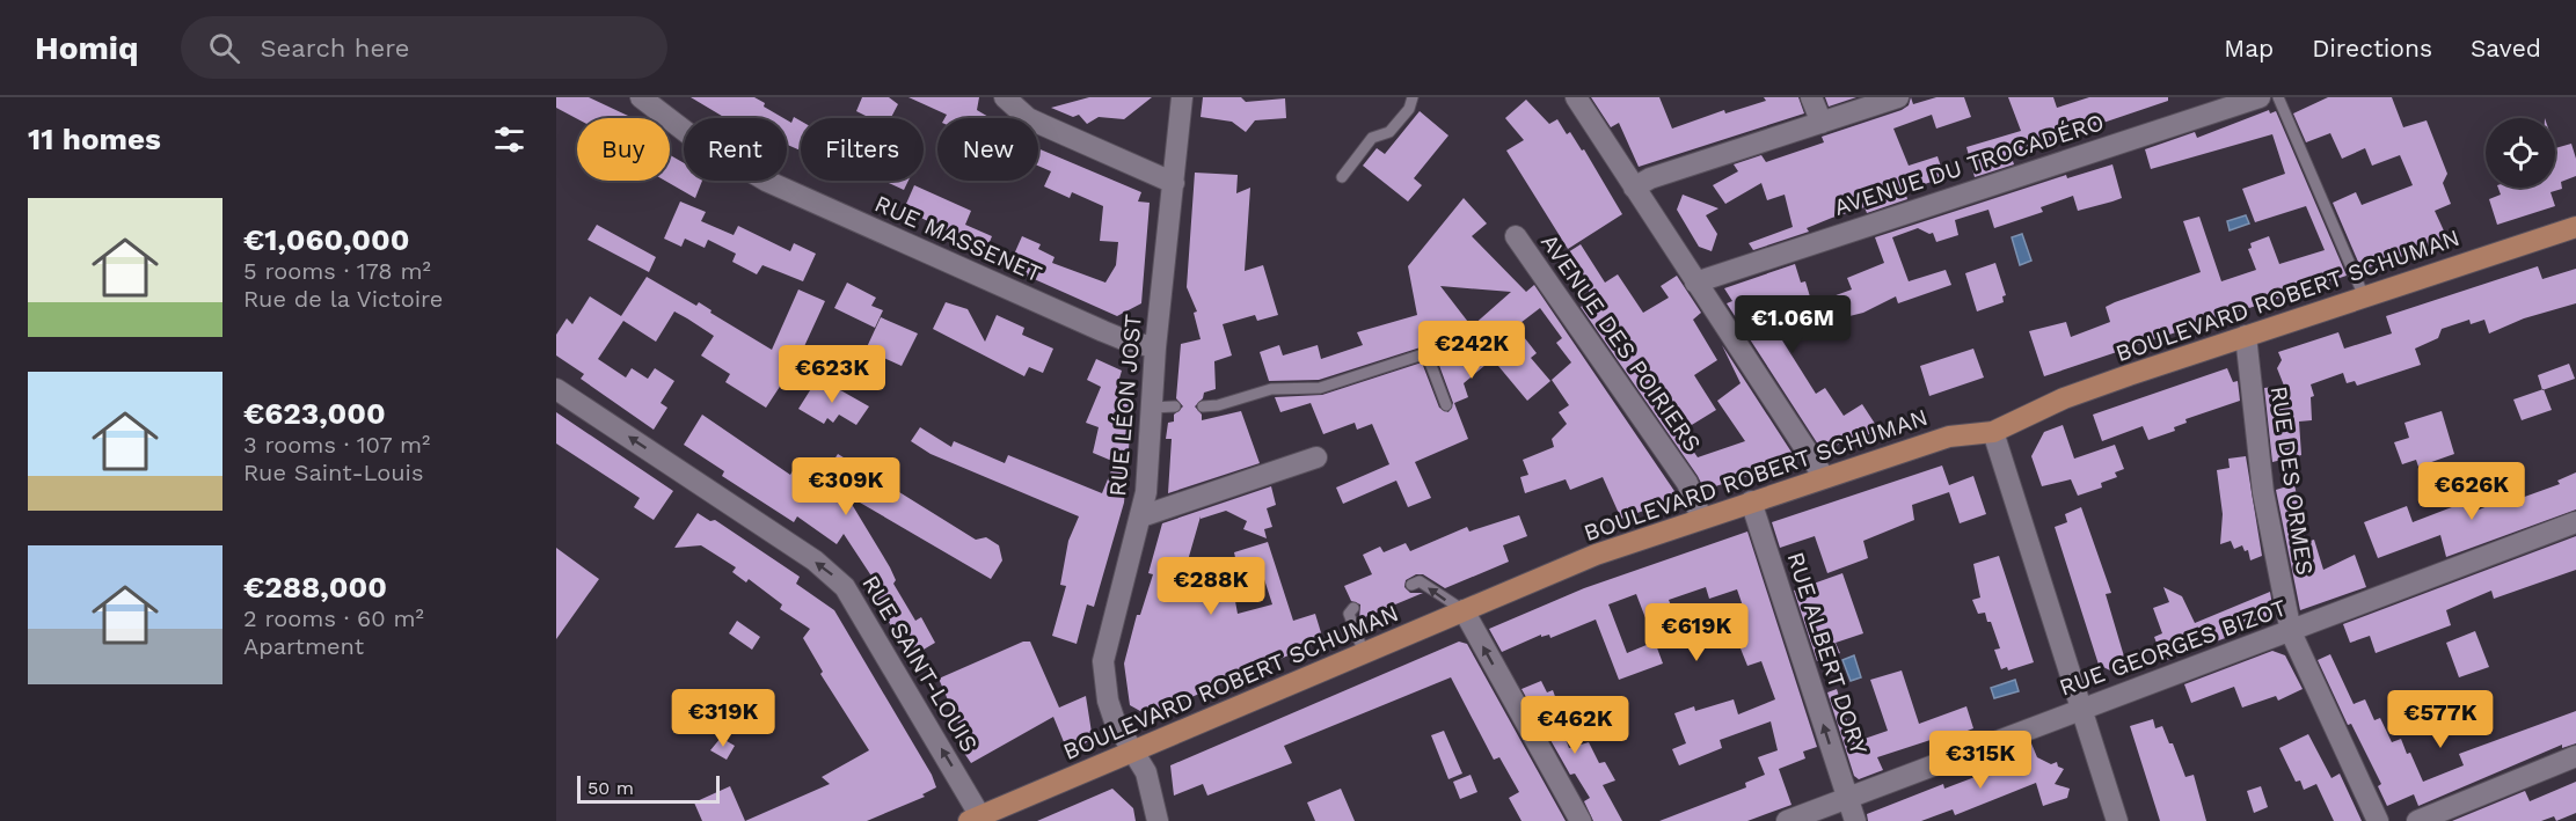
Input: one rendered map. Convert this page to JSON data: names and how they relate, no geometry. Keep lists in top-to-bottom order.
{
  "streets": {
    "main road": ["BOULEVARD ROBERT SCHUMAN"],
    "street": [
      "AVENUE DU TROCADÉRO",
      "RUE MASSENET",
      "AVENUE DES POIRIERS",
      "RUE LÉON JOST",
      "RUE DES ORMES",
      "RUE GEORGES BIZOT",
      "RUE ALBERT DORY",
      "RUE SAINT-LOUIS"
    ]
  },
  "crossings": [
    ["RUE MASSENET", "RUE LÉON JOST"],
    ["BOULEVARD ROBERT SCHUMAN", "AVENUE DES POIRIERS"],
    ["BOULEVARD ROBERT SCHUMAN", "RUE LÉON JOST"],
    ["BOULEVARD ROBERT SCHUMAN", "RUE DES ORMES"],
    ["BOULEVARD ROBERT SCHUMAN", "RUE ALBERT DORY"],
    ["BOULEVARD ROBERT SCHUMAN", "RUE SAINT-LOUIS"],
    ["RUE DES ORMES", "RUE GEORGES BIZOT"],
    ["RUE GEORGES BIZOT", "RUE ALBERT DORY"]
  ],
  "one_way": ["RUE ALBERT DORY", "RUE SAINT-LOUIS"],
  "scale_bar": "50 m",
  "page": {
    "header": "Homiq",
    "search": "Search here",
    "nav": ["Map", "Directions", "Saved"],
    "heading": "11 homes",
    "chip": [
      "Buy",
      "Rent",
      "Filters",
      "New"
    ],
    "list": [
      {
        "name": "€1,060,000",
        "note": "5 rooms · 178 m² · Rue de la Victoire"
      },
      {
        "name": "€623,000",
        "note": "3 rooms · 107 m² · Rue Saint-Louis"
      },
      {
        "name": "€288,000",
        "note": "2 rooms · 60 m² · Apartment"
      }
    ],
    "price": [
      "€1.06M",
      "€242K",
      "€623K",
      "€309K",
      "€626K",
      "€288K",
      "€619K",
      "€319K",
      "€577K",
      "€462K",
      "€315K"
    ],
    "scale": "50 m"
  }
}
